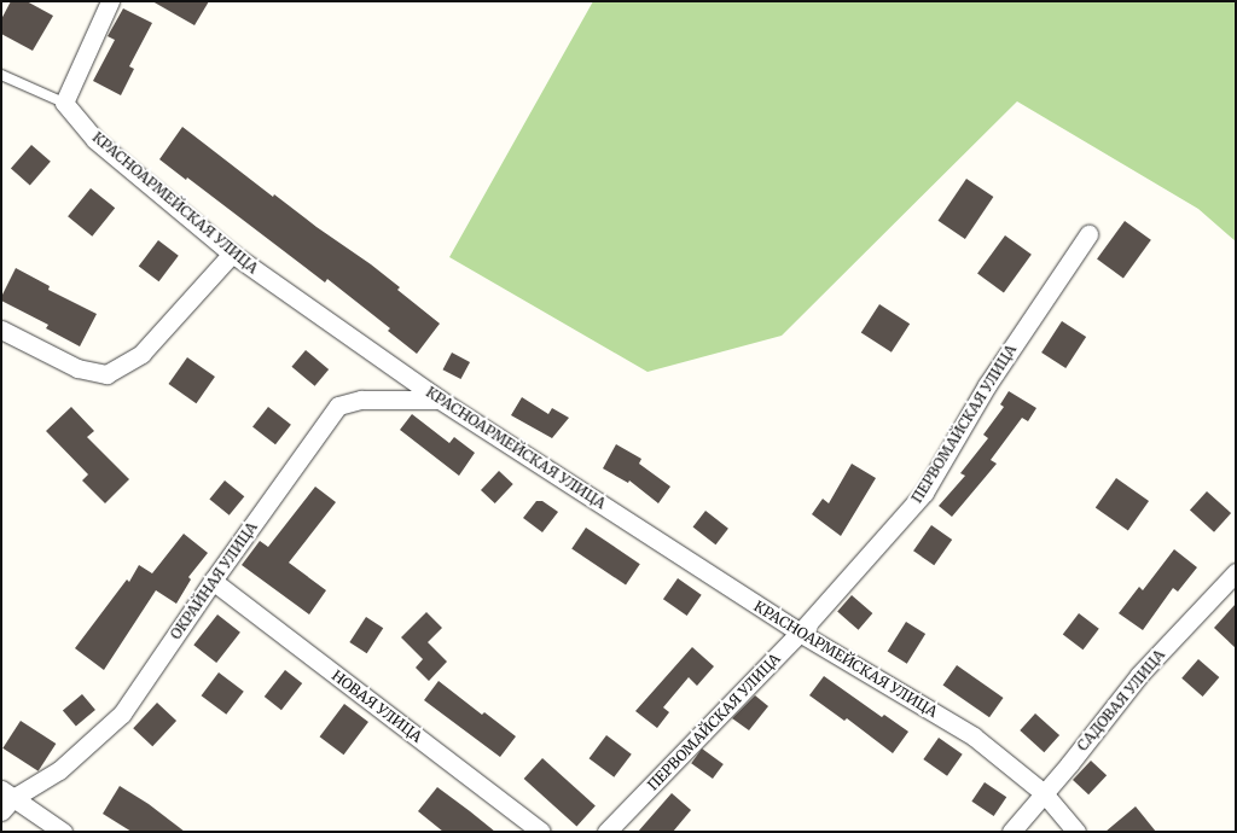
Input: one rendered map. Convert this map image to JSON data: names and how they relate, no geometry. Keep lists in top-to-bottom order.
{
  "streets": {
    "street": [
      "КРАСНОАРМЕЙСКАЯ УЛИЦА",
      "ПЕРВОМАЙСКАЯ УЛИЦА",
      "ОКРАЙНАЯ УЛИЦА",
      "САДОВАЯ УЛИЦА",
      "НОВАЯ УЛИЦА"
    ]
  },
  "crossings": [
    ["КРАСНОАРМЕЙСКАЯ УЛИЦА", "ПЕРВОМАЙСКАЯ УЛИЦА"],
    ["КРАСНОАРМЕЙСКАЯ УЛИЦА", "ОКРАЙНАЯ УЛИЦА"],
    ["КРАСНОАРМЕЙСКАЯ УЛИЦА", "САДОВАЯ УЛИЦА"],
    ["ОКРАЙНАЯ УЛИЦА", "НОВАЯ УЛИЦА"]
  ]
}
